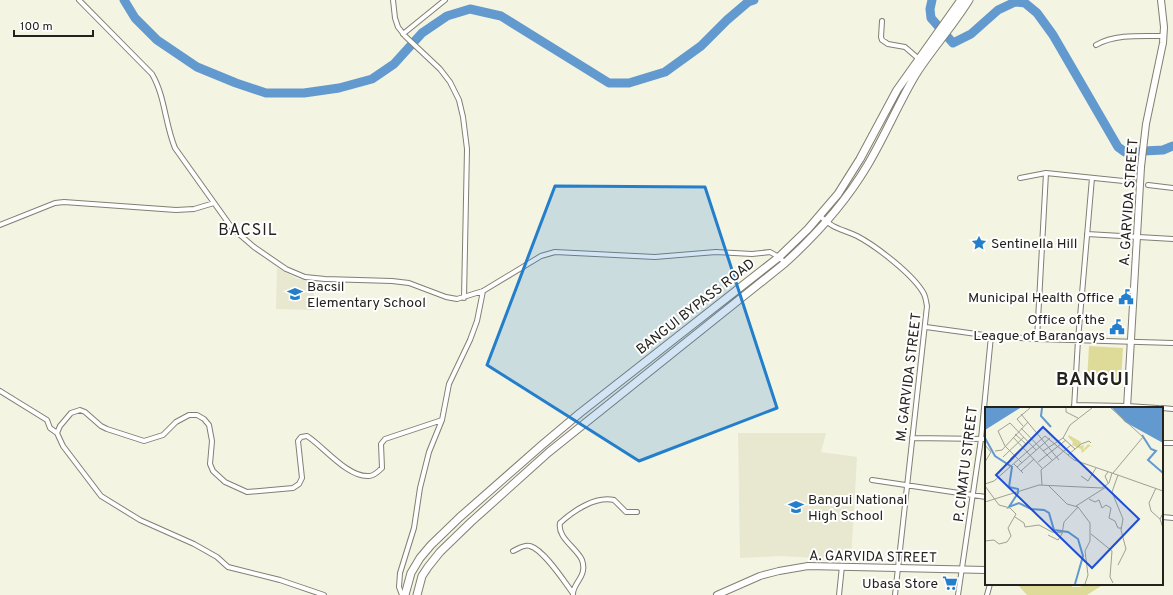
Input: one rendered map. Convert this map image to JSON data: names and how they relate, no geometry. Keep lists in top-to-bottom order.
{
  "streets": {
    "highway": ["BANGUI BYPASS ROAD"],
    "main road": ["A. GARVIDA STREET"],
    "street": ["M. GARVIDA STREET", "P. CIMATU STREET"]
  },
  "crossings": [
    ["A. GARVIDA STREET", "M. GARVIDA STREET"],
    ["A. GARVIDA STREET", "P. CIMATU STREET"],
    ["BANGUI BYPASS ROAD", "M. GARVIDA STREET"]
  ],
  "districts": ["BACSIL", "BANGUI"],
  "places": {
    "place": ["Sentinella Hill"],
    "school or university": ["Bacsil Elementary School", "Bangui National High School"],
    "public building": ["Municipal Health Office", "Office of the League of Barangays"],
    "supermarket": ["Ubasa Store"]
  },
  "scale_bar": "100 m"
}
